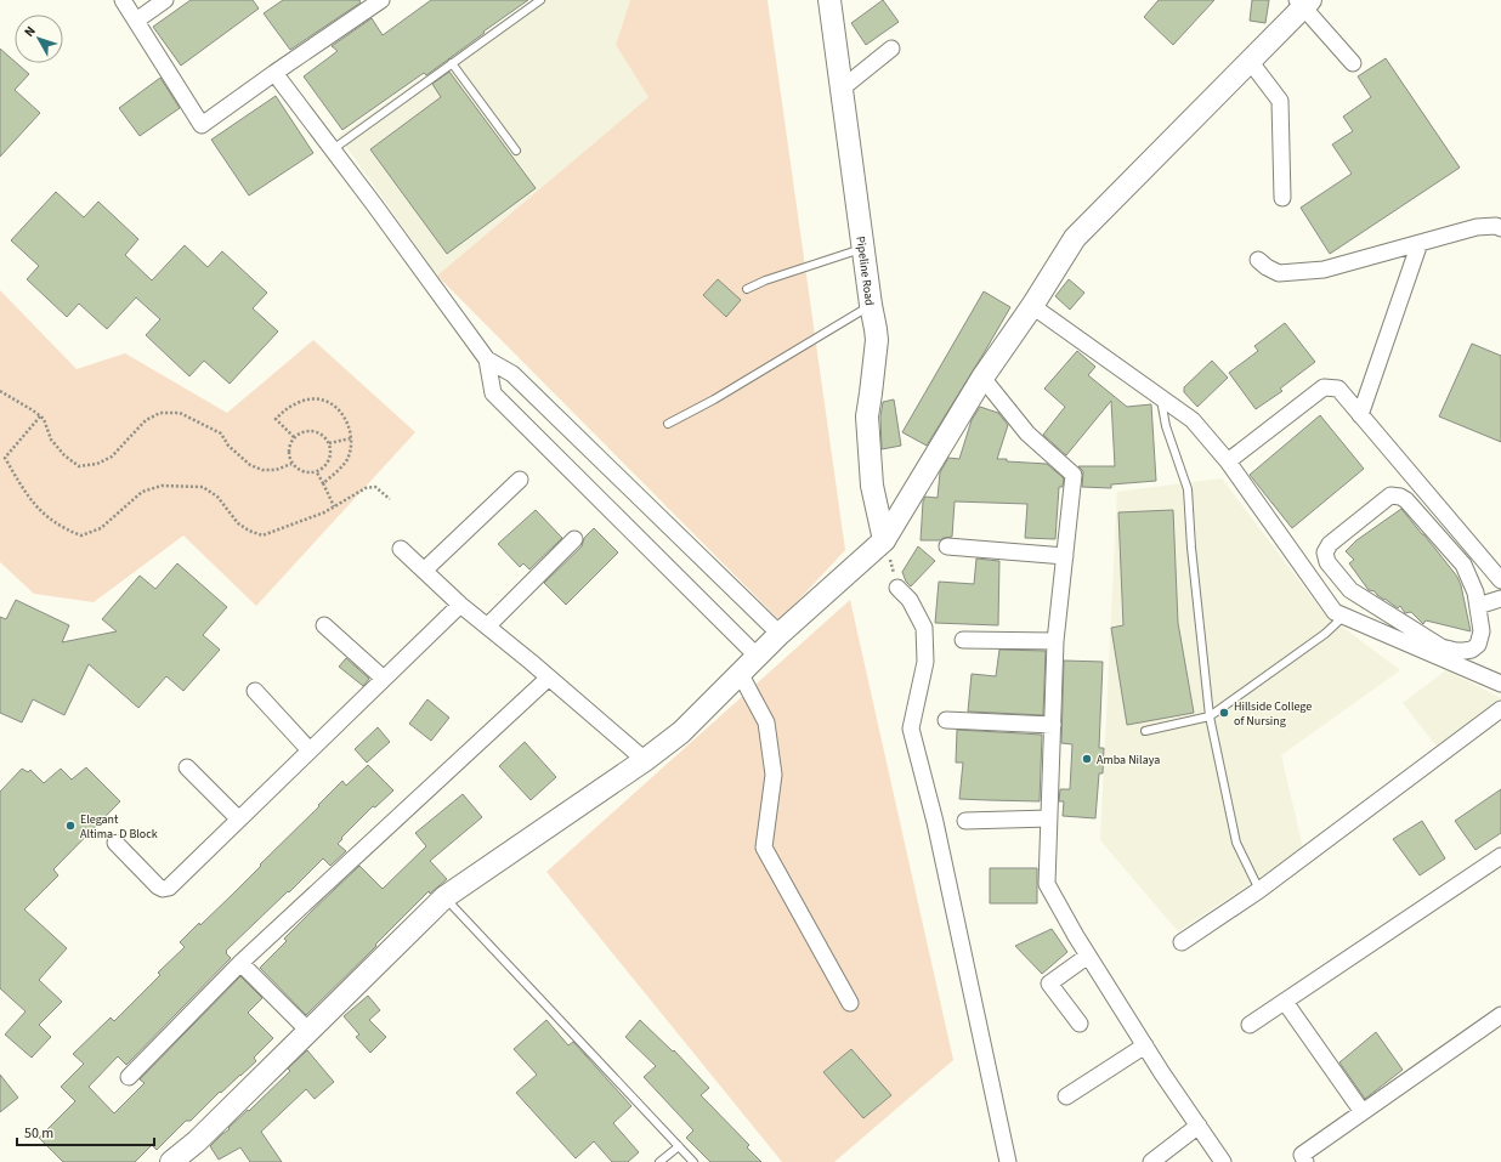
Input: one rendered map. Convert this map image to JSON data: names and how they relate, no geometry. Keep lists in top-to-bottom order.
{
  "streets": {
    "street": ["Pipeline Road"]
  },
  "places": ["Hillside College of Nursing", "Amba Nilaya", "Elegant Altima- D Block"],
  "scale_bar": "50 m",
  "north": "top left"
}
